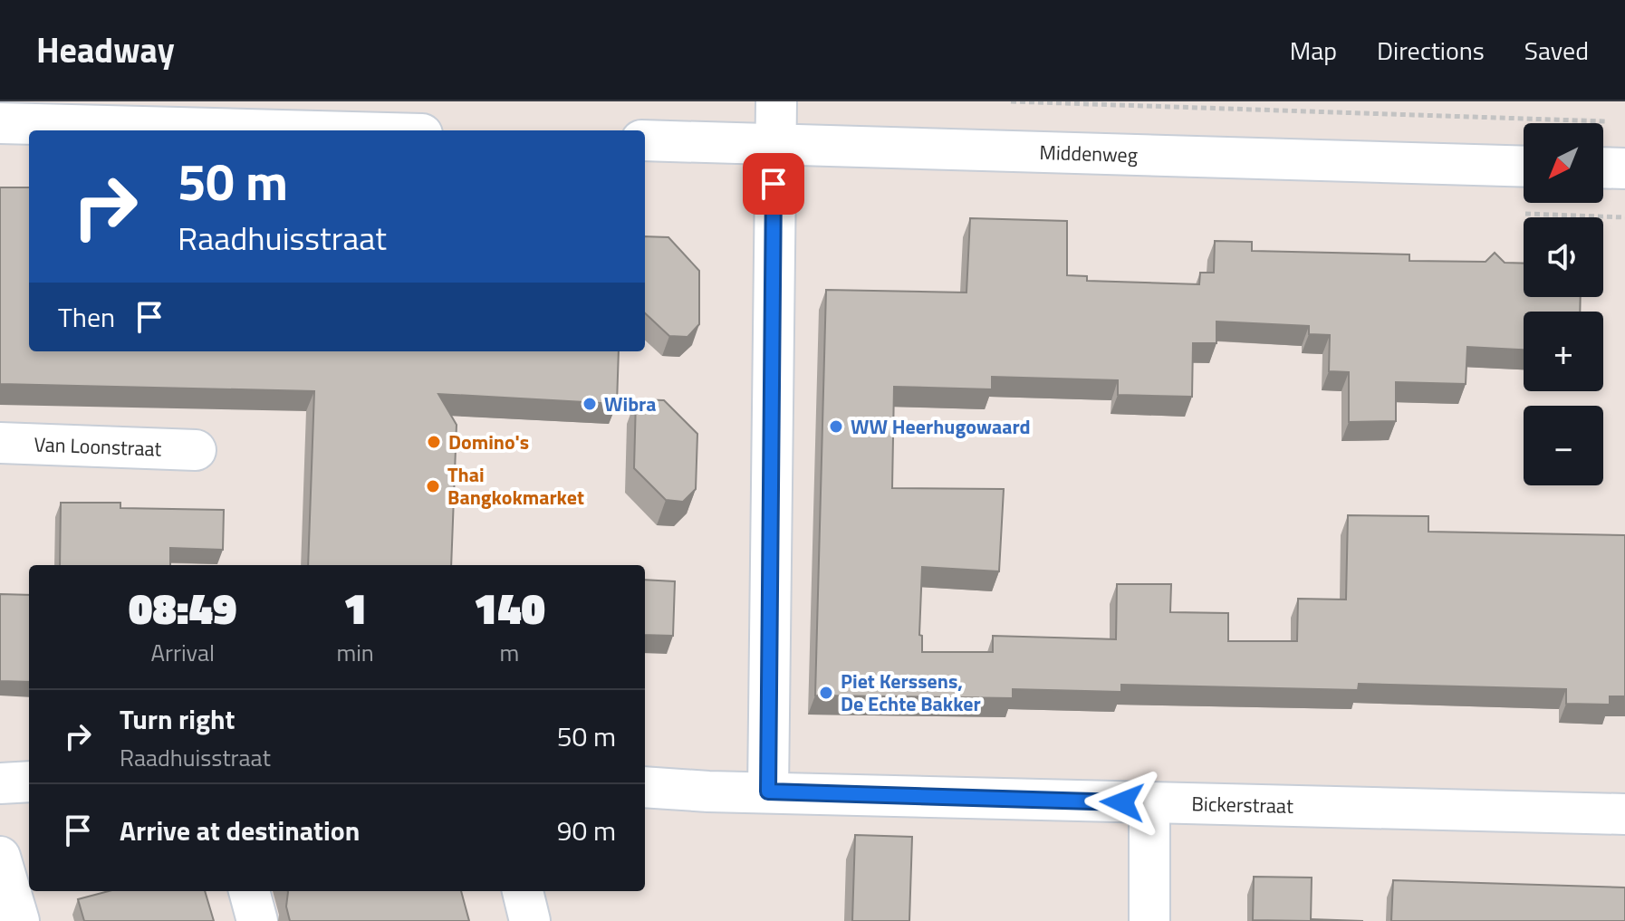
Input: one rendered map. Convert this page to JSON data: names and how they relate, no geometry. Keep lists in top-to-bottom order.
{
  "streets": {
    "street": ["Middenweg", "Van Loonstraat", "Bickerstraat"]
  },
  "places": [
    "Wibra",
    "WW Heerhugowaard",
    "Domino's",
    "Thai Bangkokmarket",
    "Piet Kerssens, De Echte Bakker"
  ],
  "north": "bottom left",
  "page": {
    "header": "Headway",
    "nav": ["Map", "Directions", "Saved"],
    "map_buttons": ["+", "−"],
    "turn": ["50 m", "Raadhuisstraat"],
    "then": "Then",
    "eta": [
      "08:49",
      "Arrival",
      "1",
      "min",
      "140",
      "m"
    ],
    "list": [
      {
        "name": "Turn right",
        "note": "Raadhuisstraat",
        "value": "50 m"
      },
      {
        "name": "Arrive at destination",
        "value": "90 m"
      }
    ]
  }
}
